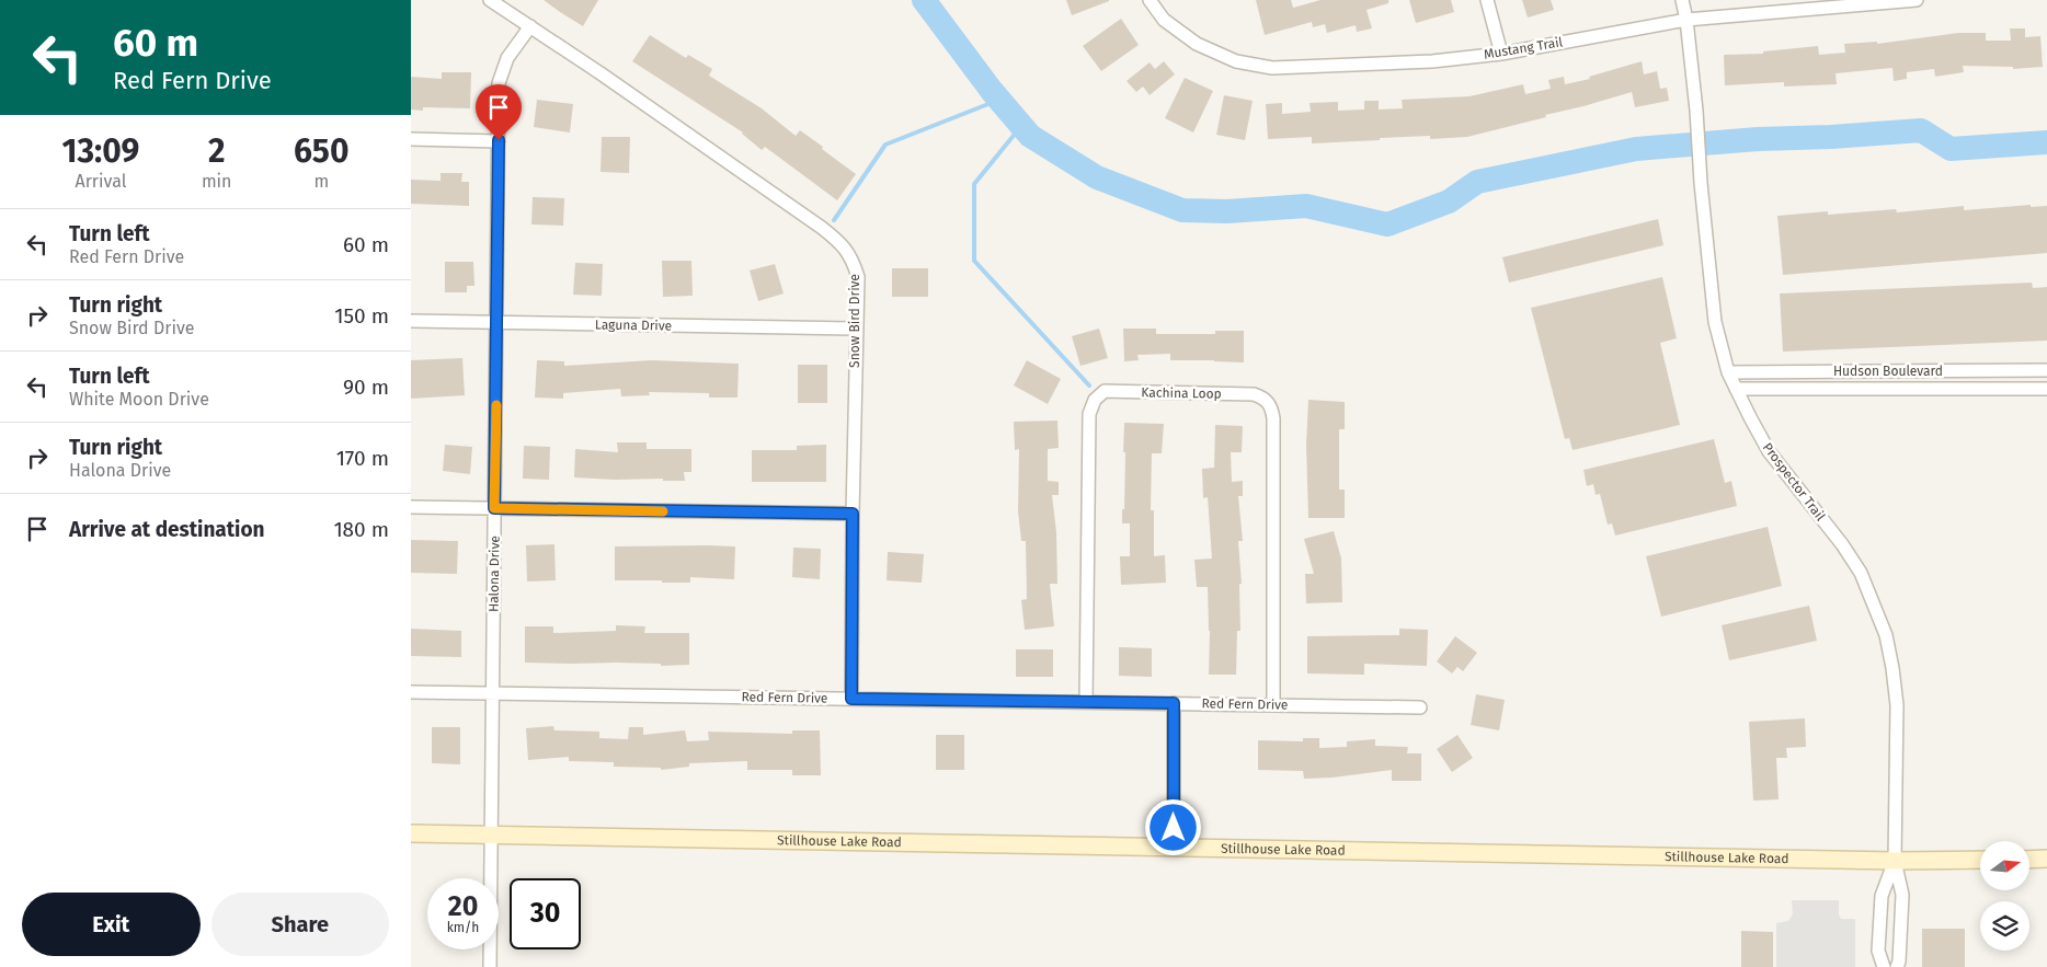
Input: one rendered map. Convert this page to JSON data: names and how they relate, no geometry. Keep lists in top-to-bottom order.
{
  "streets": {
    "main road": ["Stillhouse Lake Road"],
    "street": [
      "Mustang Trail",
      "Snow Bird Drive",
      "Laguna Drive",
      "Hudson Boulevard",
      "Kachina Loop",
      "Prospector Trail",
      "Halona Drive",
      "Red Fern Drive"
    ]
  },
  "crossings": [
    ["Mustang Trail", "Prospector Trail"],
    ["Snow Bird Drive", "Laguna Drive"],
    ["Snow Bird Drive", "Halona Drive"],
    ["Snow Bird Drive", "Red Fern Drive"],
    ["Laguna Drive", "Halona Drive"],
    ["Hudson Boulevard", "Prospector Trail"],
    ["Kachina Loop", "Red Fern Drive"],
    ["Prospector Trail", "Stillhouse Lake Road"],
    ["Halona Drive", "Red Fern Drive"],
    ["Halona Drive", "Stillhouse Lake Road"]
  ],
  "north": "right",
  "page": {
    "turn": ["60 m", "Red Fern Drive"],
    "eta": [
      "13:09",
      "Arrival",
      "2",
      "min",
      "650",
      "m"
    ],
    "list": [
      {
        "name": "Turn left",
        "note": "Red Fern Drive",
        "value": "60 m"
      },
      {
        "name": "Turn right",
        "note": "Snow Bird Drive",
        "value": "150 m"
      },
      {
        "name": "Turn left",
        "note": "White Moon Drive",
        "value": "90 m"
      },
      {
        "name": "Turn right",
        "note": "Halona Drive",
        "value": "170 m"
      },
      {
        "name": "Arrive at destination",
        "value": "180 m"
      }
    ],
    "speed": "20 km/h",
    "limit": "30",
    "buttons": ["Exit", "Share"]
  }
}
